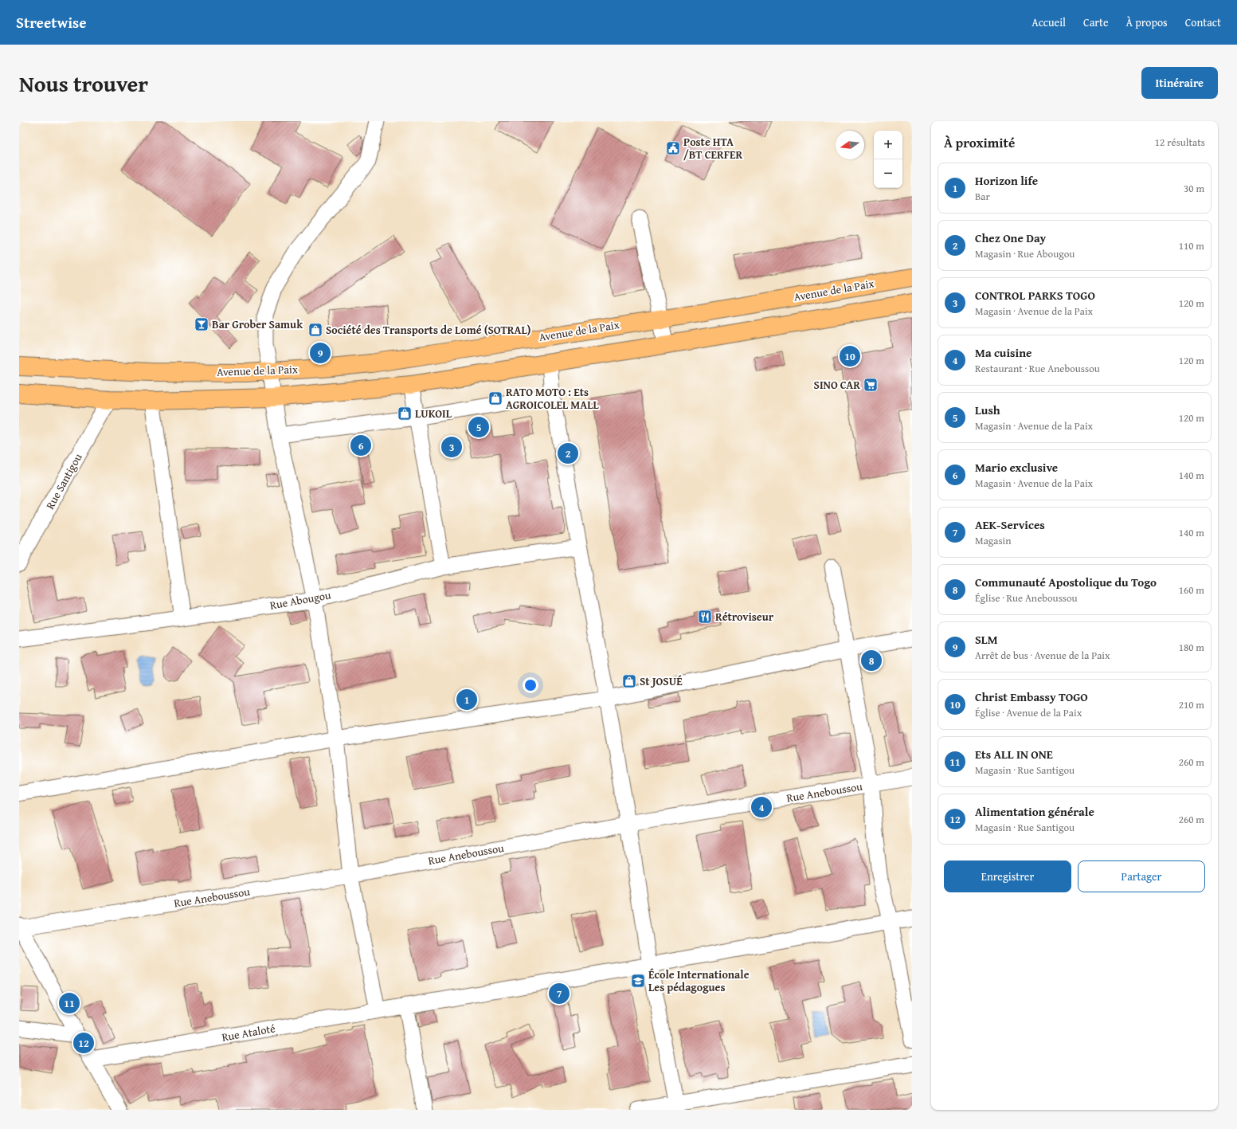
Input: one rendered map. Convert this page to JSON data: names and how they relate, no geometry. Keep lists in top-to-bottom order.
{
  "streets": {
    "main road": ["Avenue de la Paix"],
    "street": [
      "Rue Santigou",
      "Rue Abougou",
      "Rue Aneboussou",
      "Rue Ataloté"
    ]
  },
  "places": {
    "public building": ["Poste HTA /BT CERFER"],
    "bar": ["Bar Grober Samuk"],
    "shop": [
      "Société des Transports de Lomé (SOTRAL)",
      "RATO MOTO : Ets AGROICOLEL MALL",
      "LUKOIL",
      "St JOSUÉ"
    ],
    "supermarket": ["SINO CAR"],
    "restaurant": ["Rétroviseur"],
    "school or university": ["École Internationale Les pédagogues"]
  },
  "north": "left",
  "page": {
    "header": "Streetwise",
    "nav": [
      "Accueil",
      "Carte",
      "À propos",
      "Contact"
    ],
    "title": "Nous trouver",
    "buttons": [
      "Itinéraire",
      ["Enregistrer", "Partager"]
    ],
    "heading": ["À proximité", "12 résultats"],
    "map_buttons": ["+", "−"],
    "list": [
      {
        "mark": "1",
        "name": "Horizon life",
        "note": "Bar",
        "value": "30 m"
      },
      {
        "mark": "2",
        "name": "Chez One Day",
        "note": "Magasin · Rue Abougou",
        "value": "110 m"
      },
      {
        "mark": "3",
        "name": "CONTROL PARKS TOGO",
        "note": "Magasin · Avenue de la Paix",
        "value": "120 m"
      },
      {
        "mark": "4",
        "name": "Ma cuisine",
        "note": "Restaurant · Rue Aneboussou",
        "value": "120 m"
      },
      {
        "mark": "5",
        "name": "Lush",
        "note": "Magasin · Avenue de la Paix",
        "value": "120 m"
      },
      {
        "mark": "6",
        "name": "Mario exclusive",
        "note": "Magasin · Avenue de la Paix",
        "value": "140 m"
      },
      {
        "mark": "7",
        "name": "AEK-Services",
        "note": "Magasin",
        "value": "140 m"
      },
      {
        "mark": "8",
        "name": "Communauté Apostolique du Togo",
        "note": "Église · Rue Aneboussou",
        "value": "160 m"
      },
      {
        "mark": "9",
        "name": "SLM",
        "note": "Arrêt de bus · Avenue de la Paix",
        "value": "180 m"
      },
      {
        "mark": "10",
        "name": "Christ Embassy TOGO",
        "note": "Église · Avenue de la Paix",
        "value": "210 m"
      },
      {
        "mark": "11",
        "name": "Ets ALL IN ONE",
        "note": "Magasin · Rue Santigou",
        "value": "260 m"
      },
      {
        "mark": "12",
        "name": "Alimentation générale",
        "note": "Magasin · Rue Santigou",
        "value": "260 m"
      }
    ],
    "pins": [
      "9",
      "10",
      "5",
      "6",
      "3",
      "2",
      "8",
      "1",
      "4",
      "7",
      "11",
      "12"
    ]
  }
}
